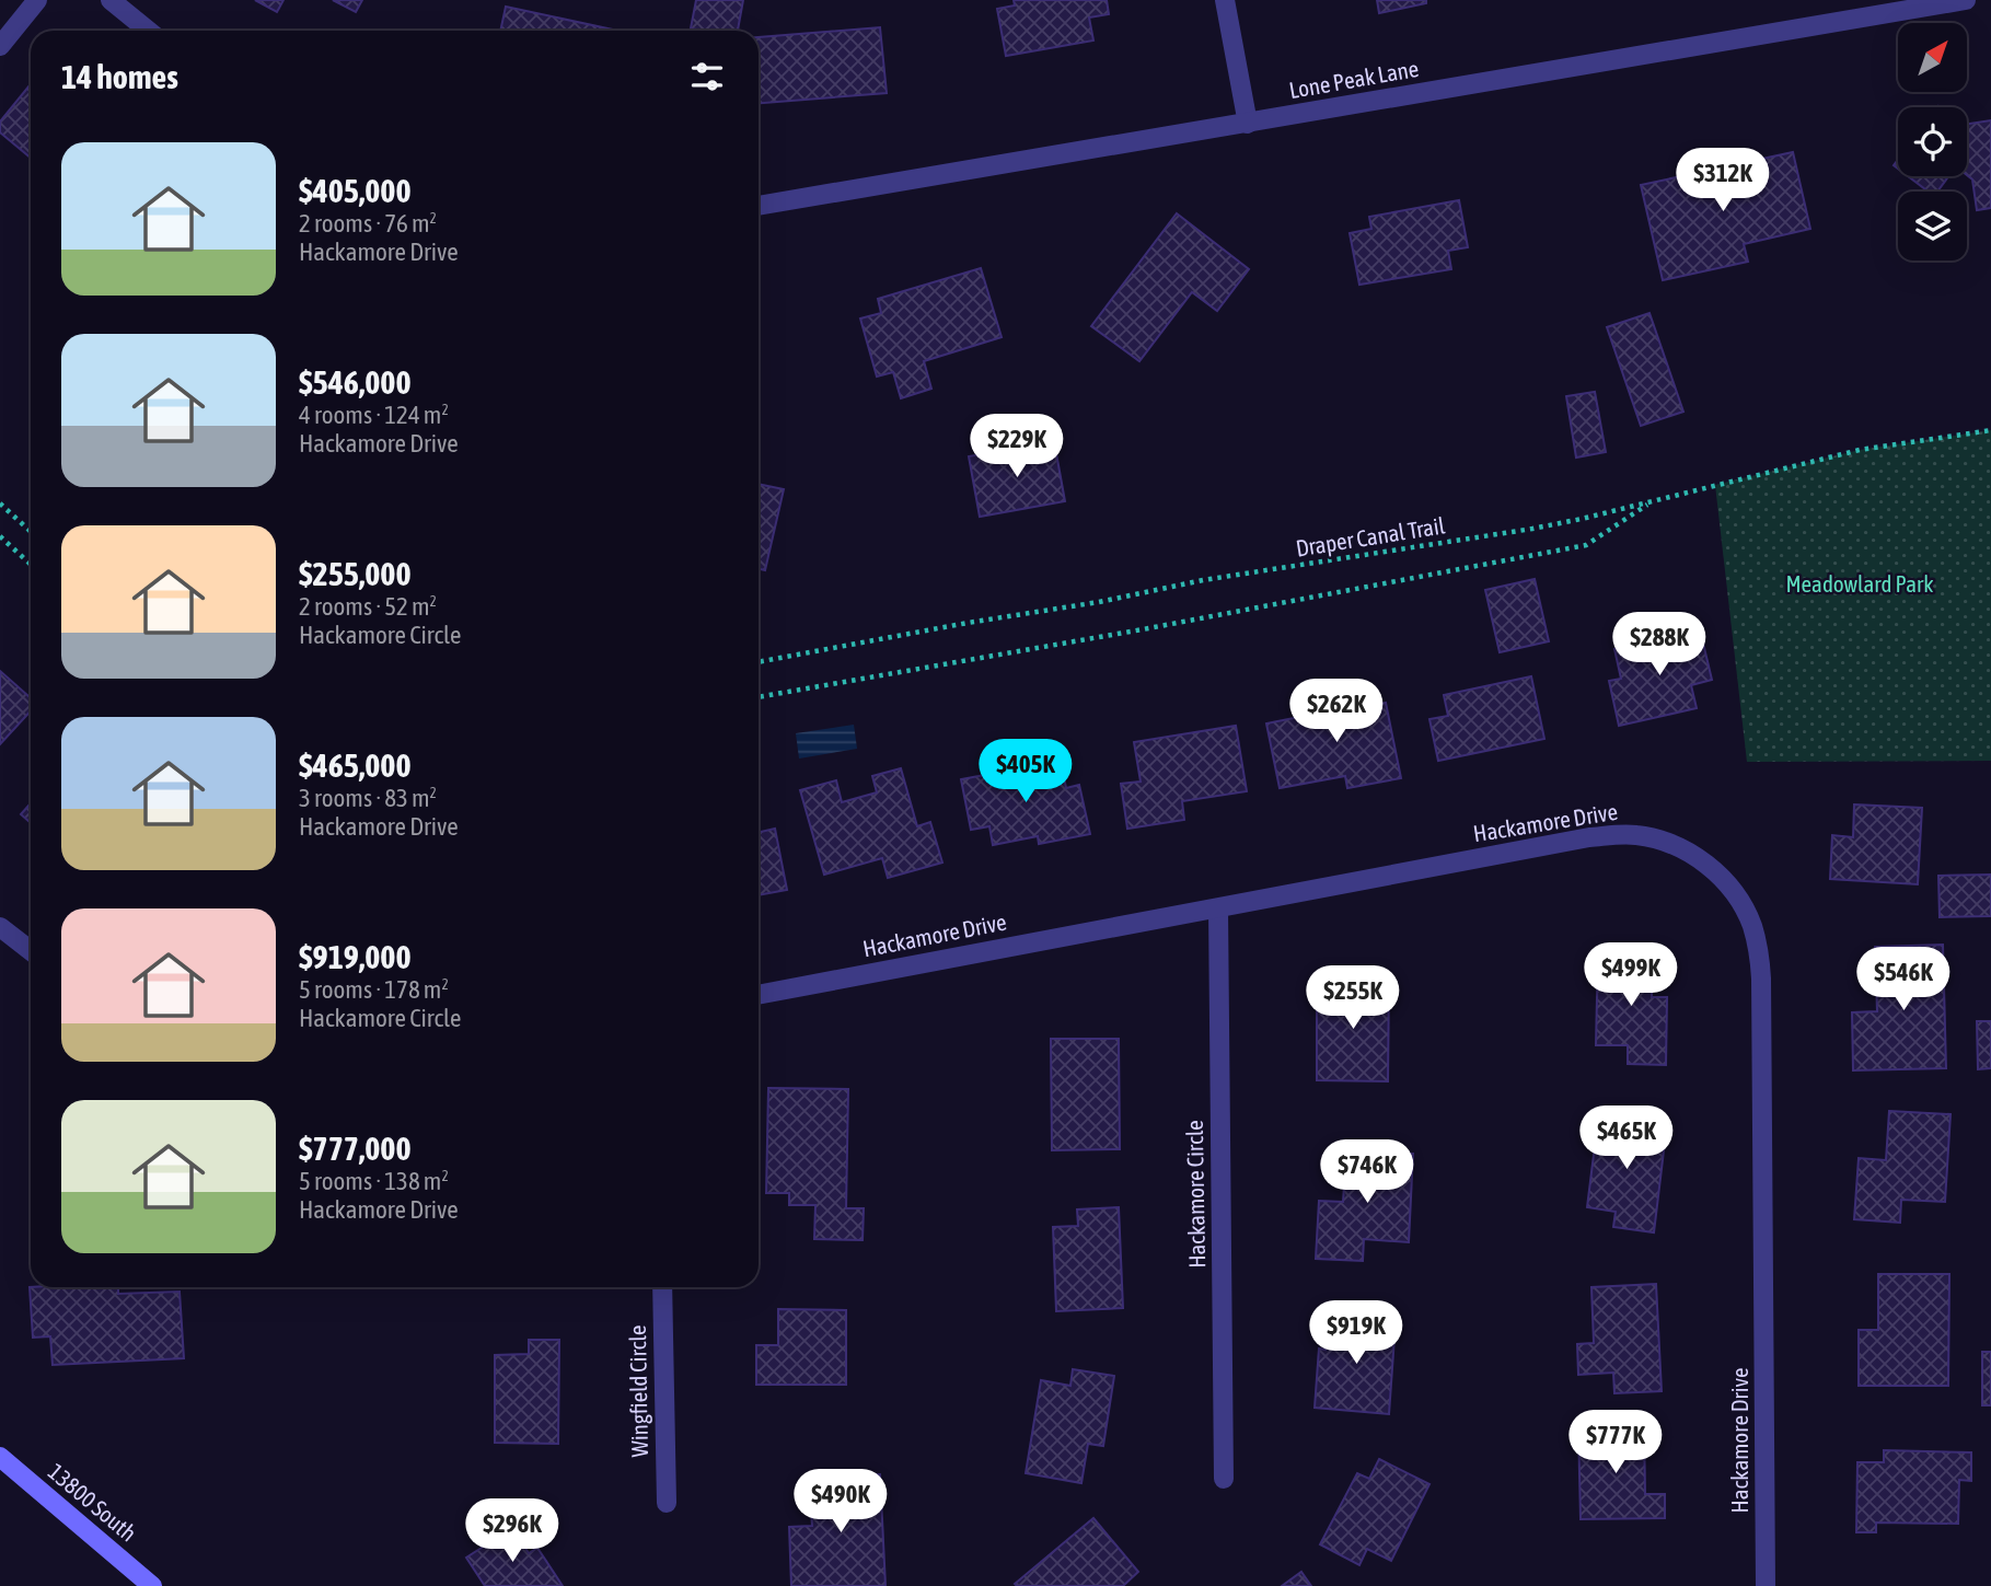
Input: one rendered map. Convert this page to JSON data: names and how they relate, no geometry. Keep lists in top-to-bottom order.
{
  "streets": {
    "main road": ["13800 South"],
    "street": [
      "Lone Peak Lane",
      "Hackamore Drive",
      "Hackamore Circle",
      "Wingfield Circle"
    ],
    "path": ["Draper Canal Trail"]
  },
  "crossings": [
    ["Hackamore Drive", "Hackamore Circle"]
  ],
  "parks": ["Meadowlard Park"],
  "north": "top right",
  "page": {
    "heading": "14 homes",
    "list": [
      {
        "name": "$405,000",
        "note": "2 rooms · 76 m² · Hackamore Drive"
      },
      {
        "name": "$546,000",
        "note": "4 rooms · 124 m² · Hackamore Drive"
      },
      {
        "name": "$255,000",
        "note": "2 rooms · 52 m² · Hackamore Circle"
      },
      {
        "name": "$465,000",
        "note": "3 rooms · 83 m² · Hackamore Drive"
      },
      {
        "name": "$919,000",
        "note": "5 rooms · 178 m² · Hackamore Circle"
      },
      {
        "name": "$777,000",
        "note": "5 rooms · 138 m² · Hackamore Drive"
      }
    ],
    "price": [
      "$312K",
      "$229K",
      "$288K",
      "$262K",
      "$405K",
      "$499K",
      "$546K",
      "$255K",
      "$465K",
      "$746K",
      "$919K",
      "$777K",
      "$490K",
      "$296K"
    ]
  }
}
